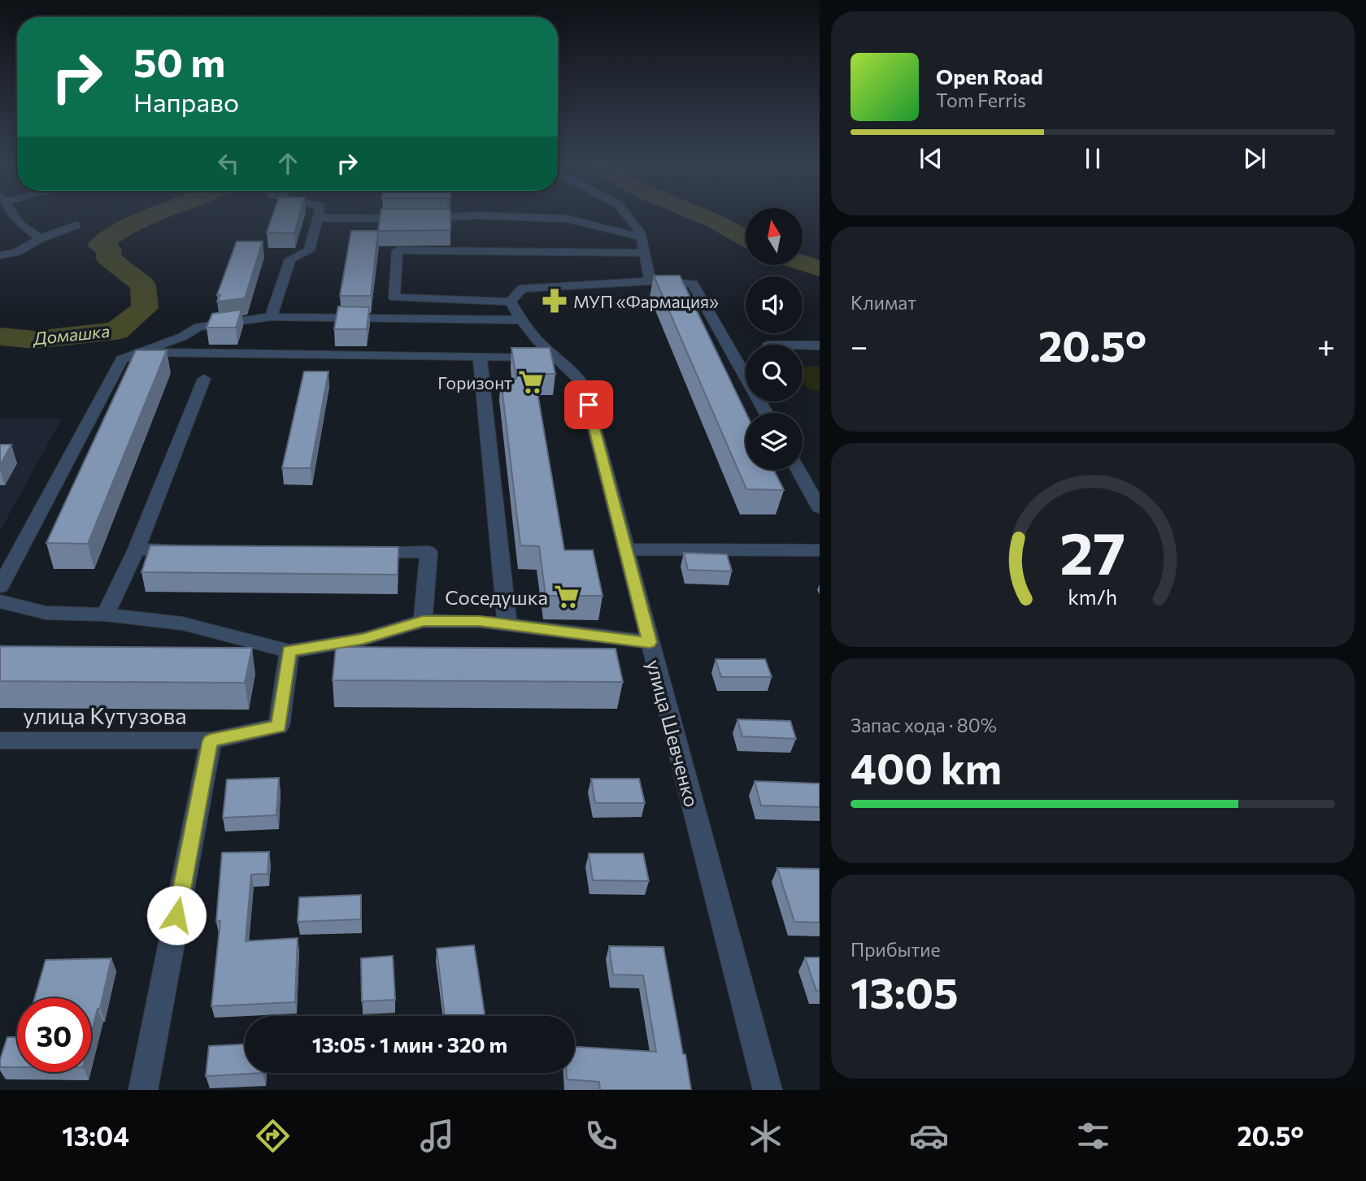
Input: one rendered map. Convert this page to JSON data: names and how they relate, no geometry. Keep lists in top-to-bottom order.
{
  "streets": {
    "street": ["улица Кутузова", "улица Шевченко"]
  },
  "water": ["Домашка"],
  "places": {
    "pharmacy": ["МУП «Фармация»"],
    "supermarket": ["Горизонт", "Соседушка"]
  },
  "north": "top",
  "page": {
    "turn": ["50 m", "Направо"],
    "song": ["Open Road", "Tom Ferris"],
    "tile": [
      "Климат",
      ["Запас хода · 80%", "400 km"],
      ["Прибытие", "13:05"]
    ],
    "heat": ["−", "20.5°", "+"],
    "limit": "30",
    "trip": "13:05 · 1 мин · 320 m",
    "tabs": ["13:04", "20.5°"],
    "gauge": ["27", "km/h"]
  }
}
